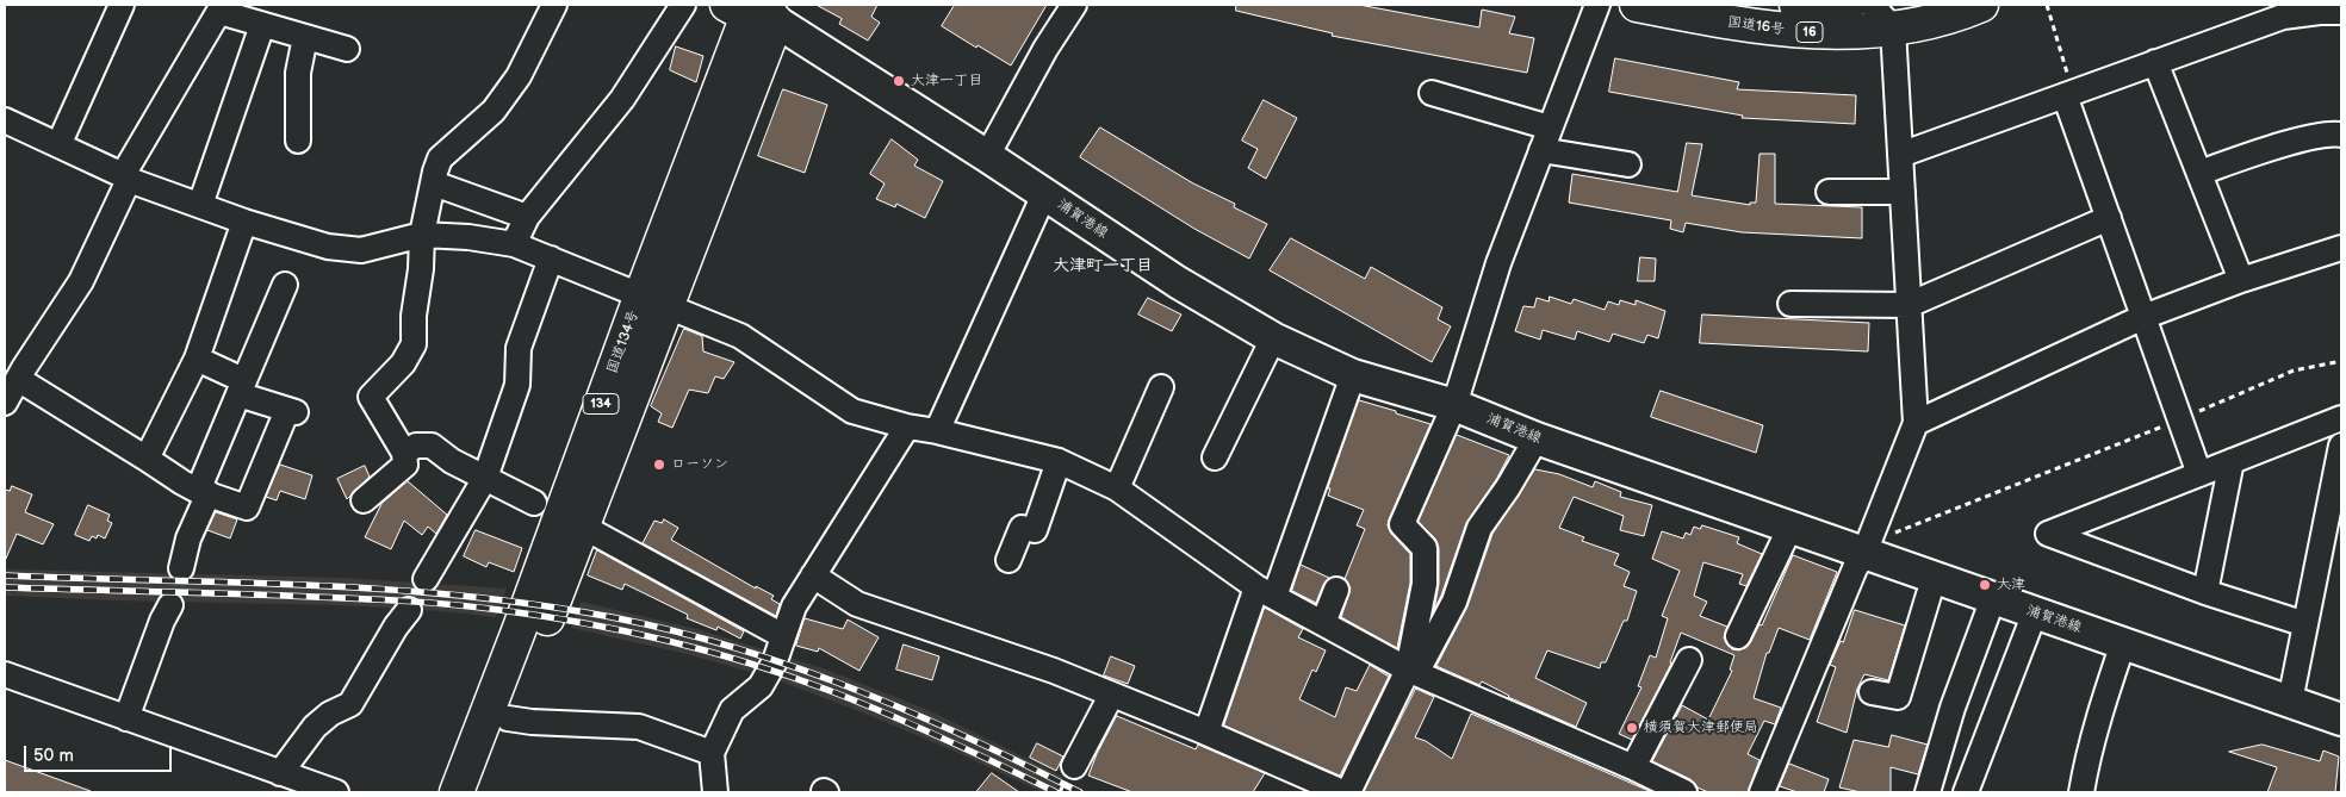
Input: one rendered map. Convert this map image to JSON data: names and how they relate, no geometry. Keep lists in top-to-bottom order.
{
  "streets": {
    "highway": [
      "国道16号",
      "16",
      "国道134号",
      "134"
    ],
    "main road": ["浦賀港線"]
  },
  "crossings": [
    ["浦賀港線", "国道134号"]
  ],
  "districts": ["大津町一丁目"],
  "places": [
    "大津一丁目",
    "ローソン",
    "大津",
    "横須賀大津郵便局"
  ],
  "scale_bar": "50 m"
}
